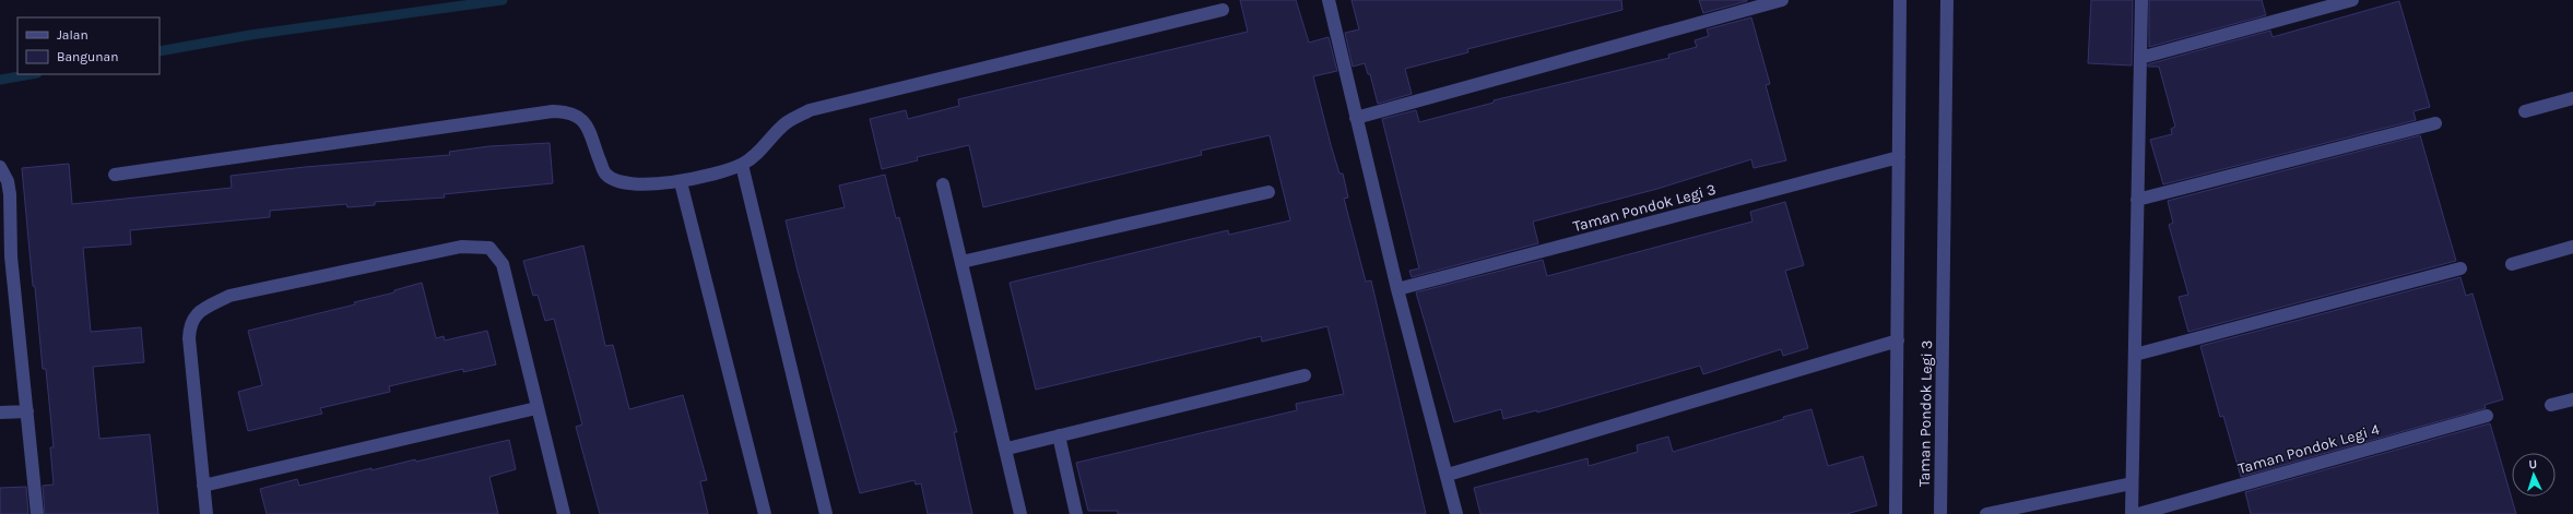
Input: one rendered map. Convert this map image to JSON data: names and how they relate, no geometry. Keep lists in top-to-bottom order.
{
  "streets": {
    "street": ["Taman Pondok Legi 3", "Taman Pondok Legi 4"]
  },
  "legend": ["Jalan", "Bangunan"],
  "north": "top"
}
